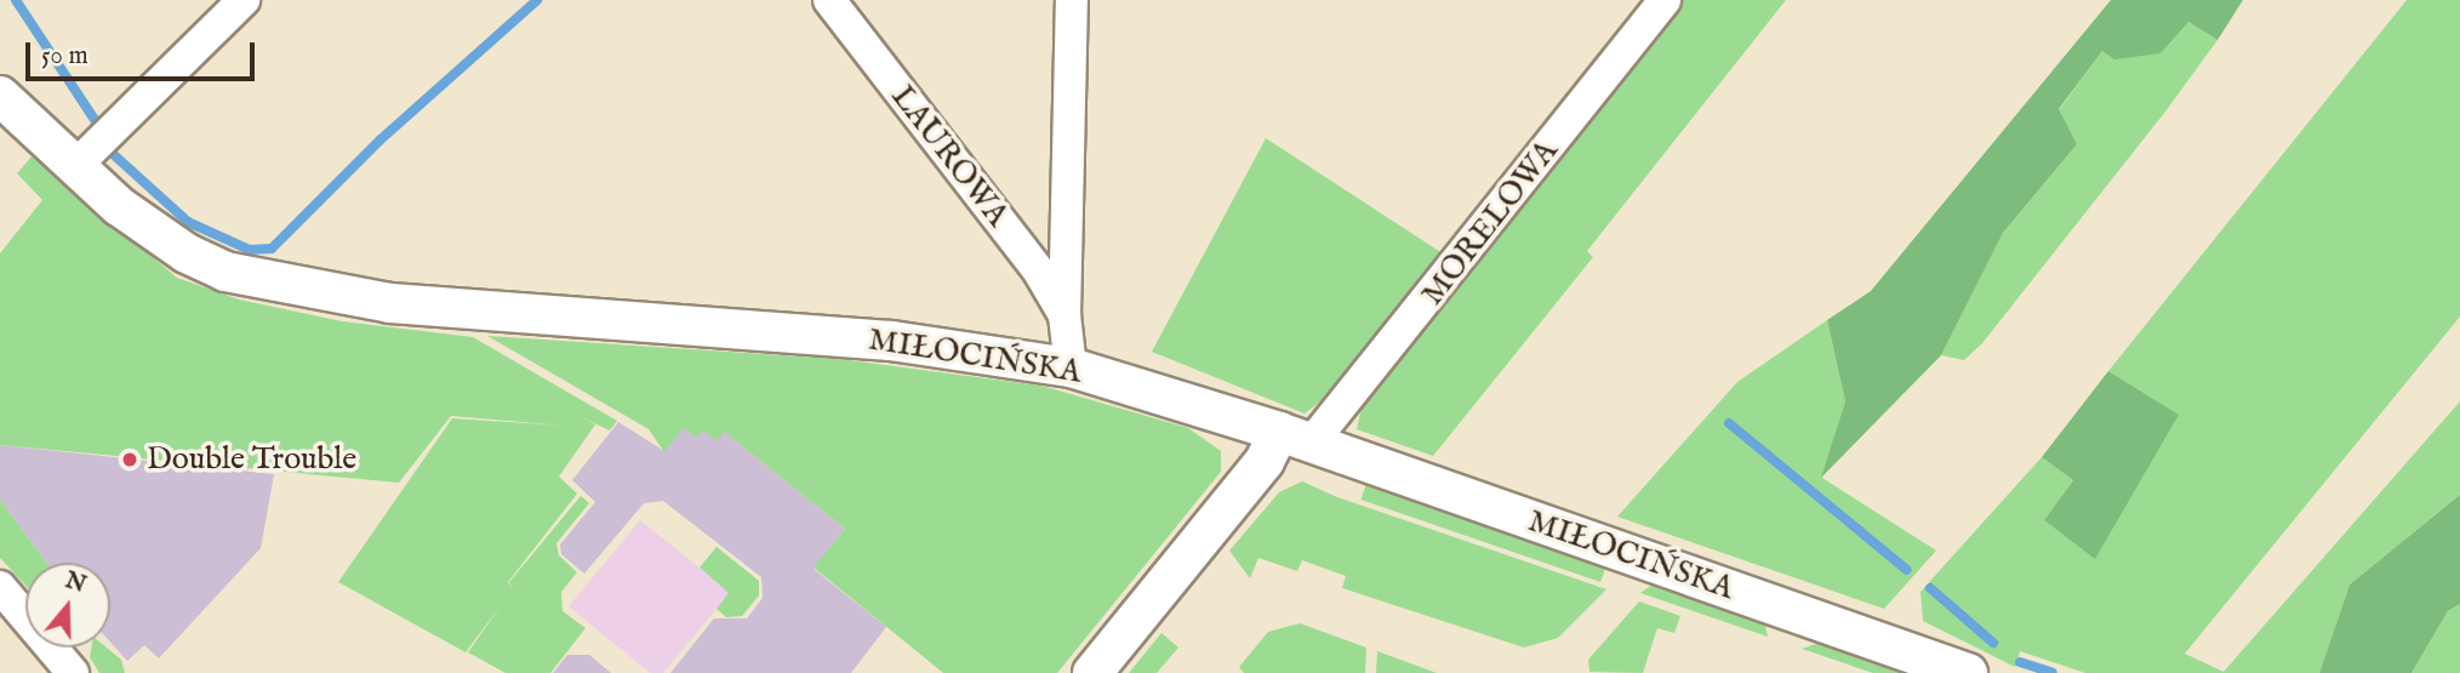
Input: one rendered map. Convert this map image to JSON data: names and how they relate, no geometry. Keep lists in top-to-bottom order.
{
  "streets": {
    "street": ["LAUROWA", "MORELOWA", "MIŁOCIŃSKA"]
  },
  "crossings": [
    ["LAUROWA", "MIŁOCIŃSKA"],
    ["MORELOWA", "MIŁOCIŃSKA"]
  ],
  "places": ["Double Trouble"],
  "scale_bar": "50 m",
  "north": "top"
}
